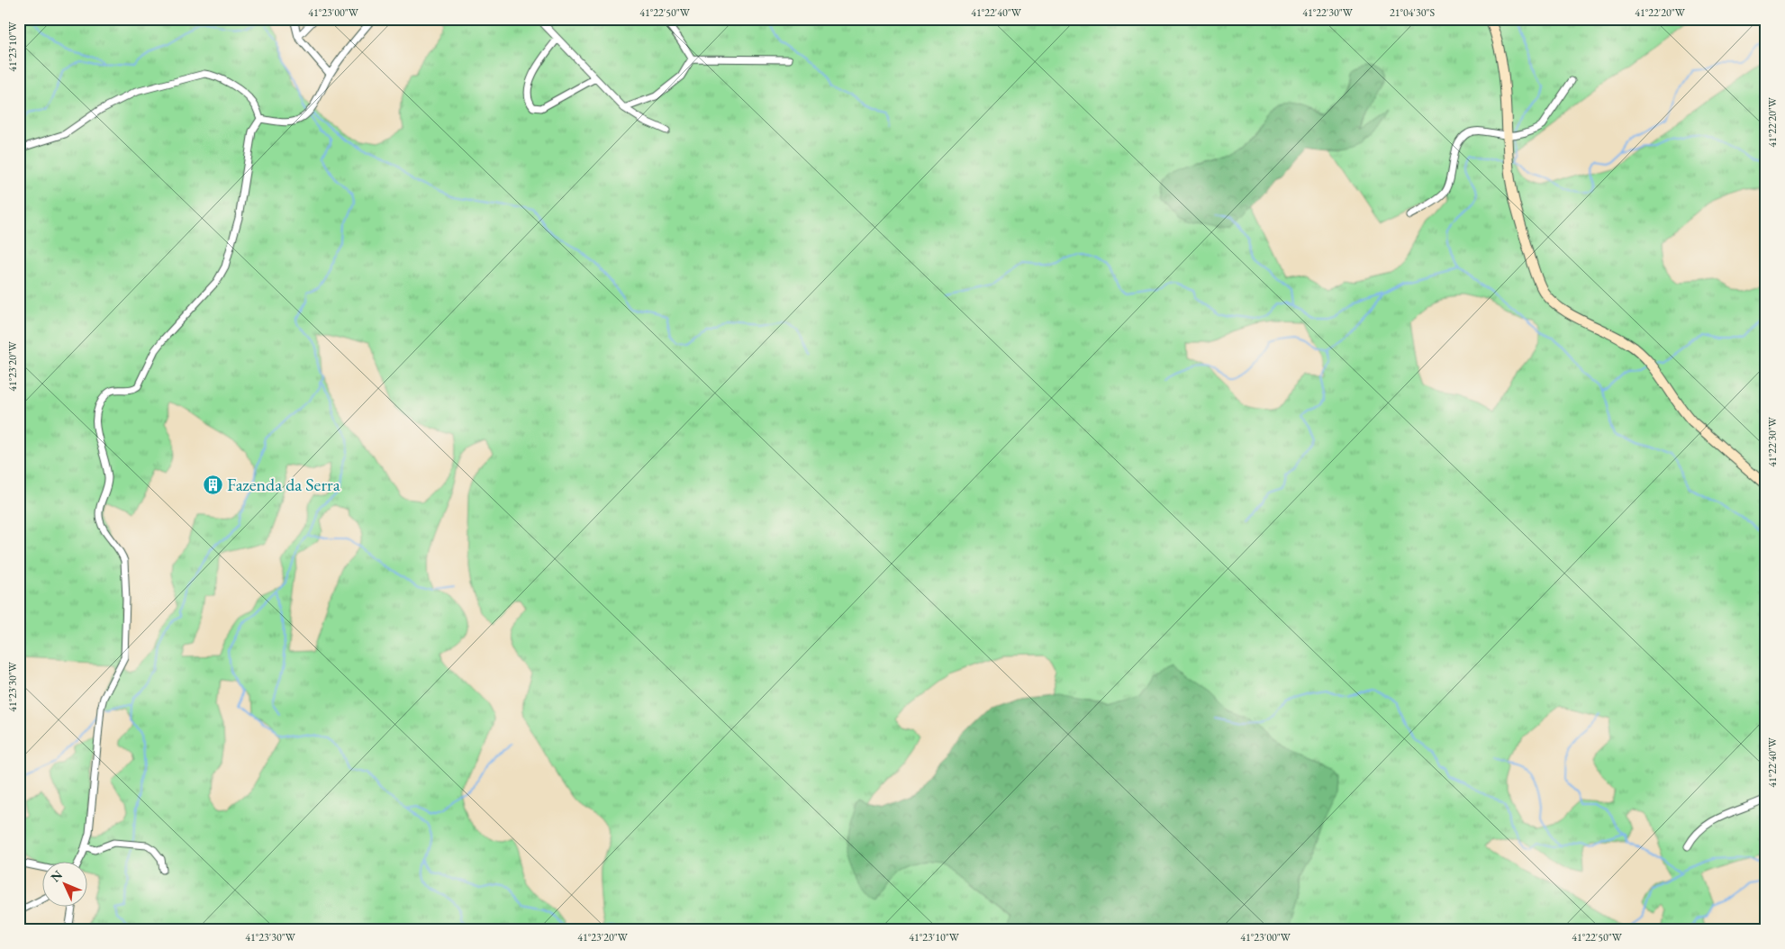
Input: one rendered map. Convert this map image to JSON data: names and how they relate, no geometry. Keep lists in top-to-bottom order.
{
  "places": {
    "building": ["Fazenda da Serra"]
  },
  "north": "top left",
  "coordinates": [
    "41°23'00\"W",
    "41°22'50\"W",
    "41°22'40\"W",
    "41°22'30\"W",
    "21°04'30\"S",
    "41°22'20\"W",
    "41°23'10\"W",
    "41°23'20\"W",
    "41°23'30\"W"
  ]
}
